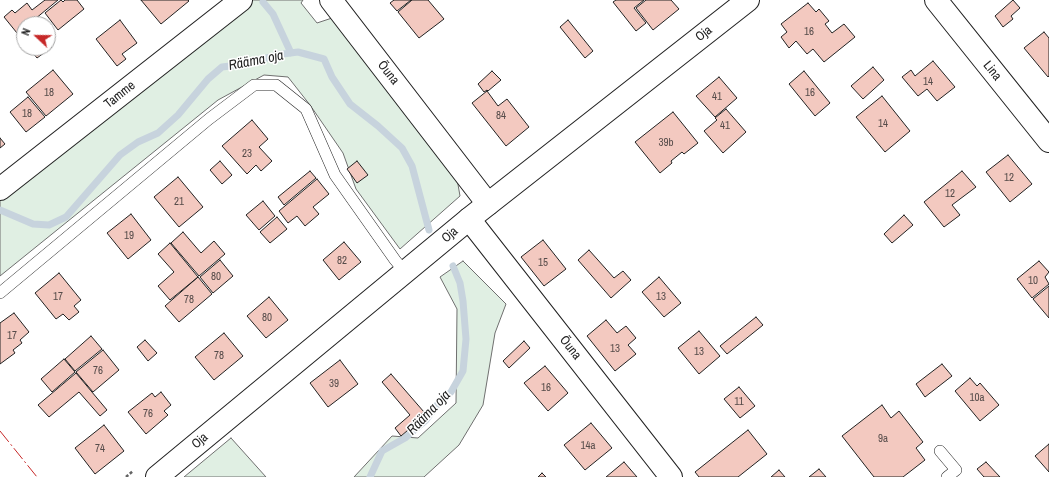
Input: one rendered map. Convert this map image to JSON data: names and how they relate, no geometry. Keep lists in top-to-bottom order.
{
  "streets": {
    "street": [
      "Oja",
      "Lina",
      "Õuna",
      "Tamme"
    ]
  },
  "crossings": [
    ["Oja", "Õuna"]
  ],
  "water": ["Rääma oja"],
  "house_numbers": [
    "16",
    "14",
    "18",
    "16",
    "41",
    "18",
    "84",
    "14",
    "41",
    "39b",
    "23",
    "12",
    "12",
    "21",
    "19",
    "82",
    "15",
    "80",
    "10",
    "17",
    "13",
    "78",
    "80",
    "17",
    "13",
    "13",
    "78",
    "76",
    "39",
    "16",
    "10a",
    "11",
    "76",
    "9a",
    "14a",
    "74"
  ],
  "north": "left"
}
